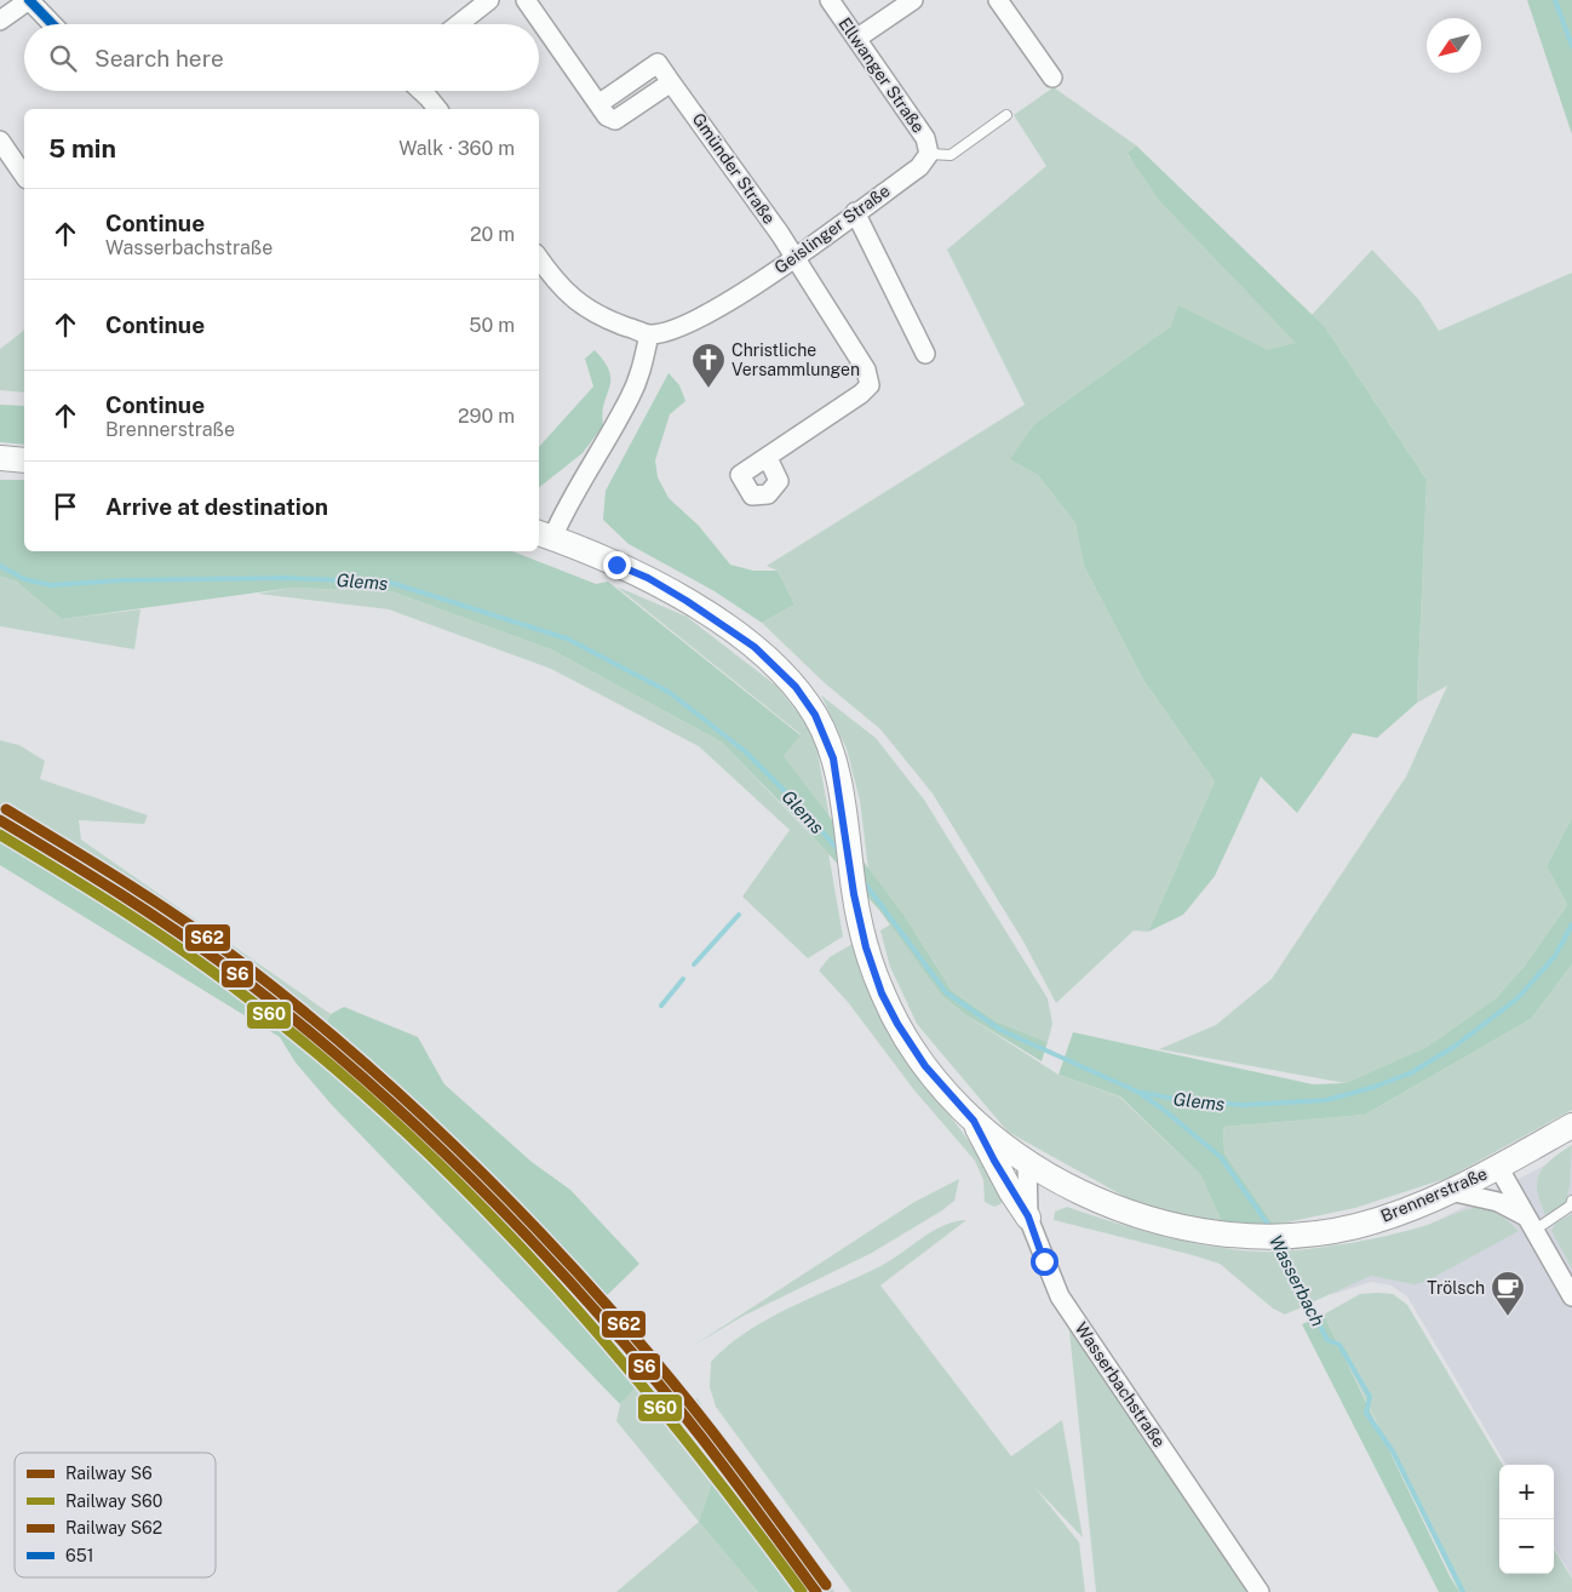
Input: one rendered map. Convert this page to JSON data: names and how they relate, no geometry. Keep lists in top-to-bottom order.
{
  "streets": {
    "main road": ["Brennerstraße"],
    "street": [
      "Ellwanger Straße",
      "Gmünder Straße",
      "Geislinger Straße",
      "Wasserbachstraße"
    ]
  },
  "crossings": [
    ["Ellwanger Straße", "Geislinger Straße"],
    ["Gmünder Straße", "Geislinger Straße"],
    ["Brennerstraße", "Wasserbachstraße"]
  ],
  "water": ["Glems", "Wasserbach"],
  "places": {
    "church": ["Christliche Versammlungen"],
    "cafe": ["Trölsch"]
  },
  "lines": [
    "transit line 651",
    "rail line S62",
    "rail line S6",
    "rail line S60"
  ],
  "legend": [
    "Railway S6",
    "Railway S60",
    "Railway S62",
    "651"
  ],
  "north": "bottom left",
  "page": {
    "search": "Search here",
    "heading": ["5 min", "Walk · 360 m"],
    "list": [
      ["Continue", "Wasserbachstraße", "20 m"],
      ["Continue", "50 m"],
      ["Continue", "Brennerstraße", "290 m"],
      "Arrive at destination"
    ],
    "map_buttons": ["+", "−"]
  }
}
